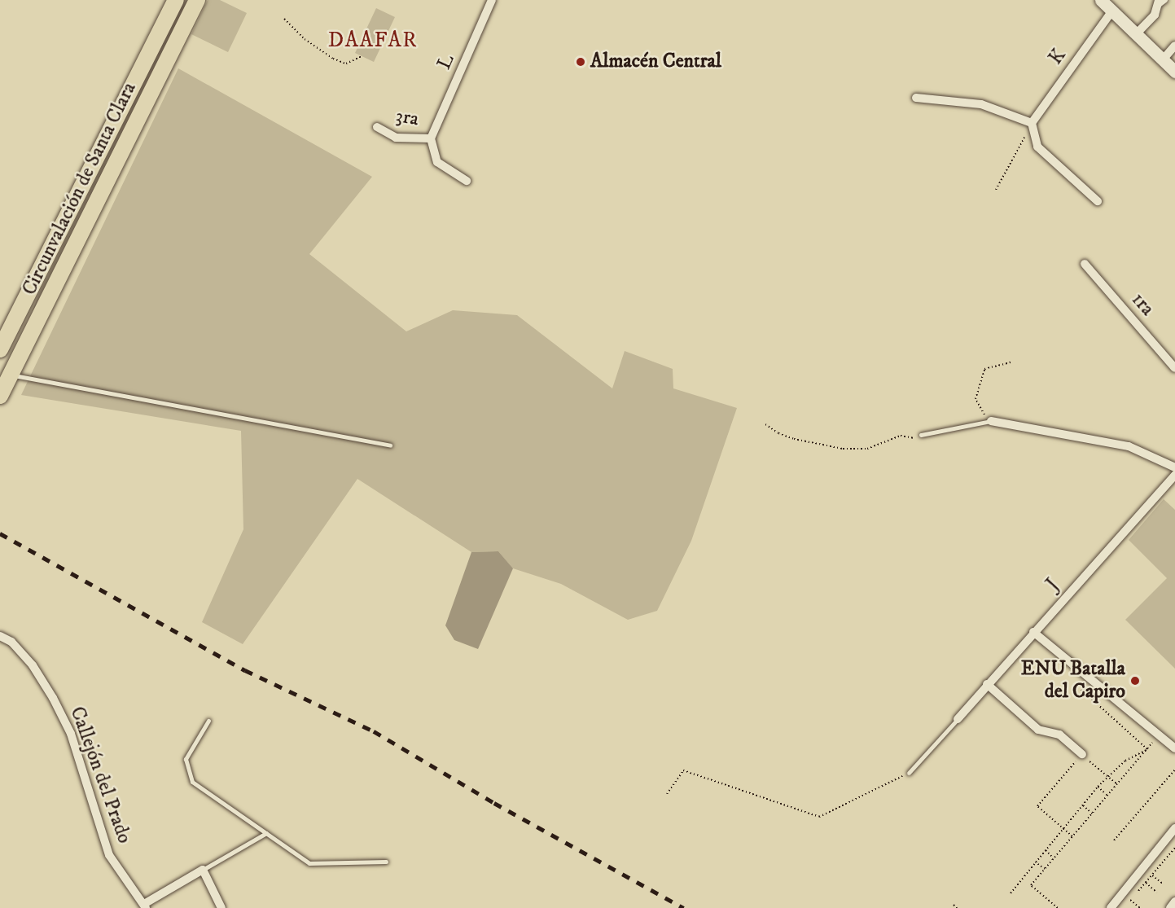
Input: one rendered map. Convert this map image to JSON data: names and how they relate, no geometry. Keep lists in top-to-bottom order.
{
  "streets": {
    "highway": ["Circunvalación de Santa Clara"],
    "street": [
      "K",
      "L",
      "3ra",
      "1ra",
      "J",
      "Callejón del Prado"
    ]
  },
  "crossings": [
    ["L", "3ra"]
  ],
  "districts": ["DAAFAR"],
  "places": ["Almacén Central", "ENU Batalla del Capiro"]
}
